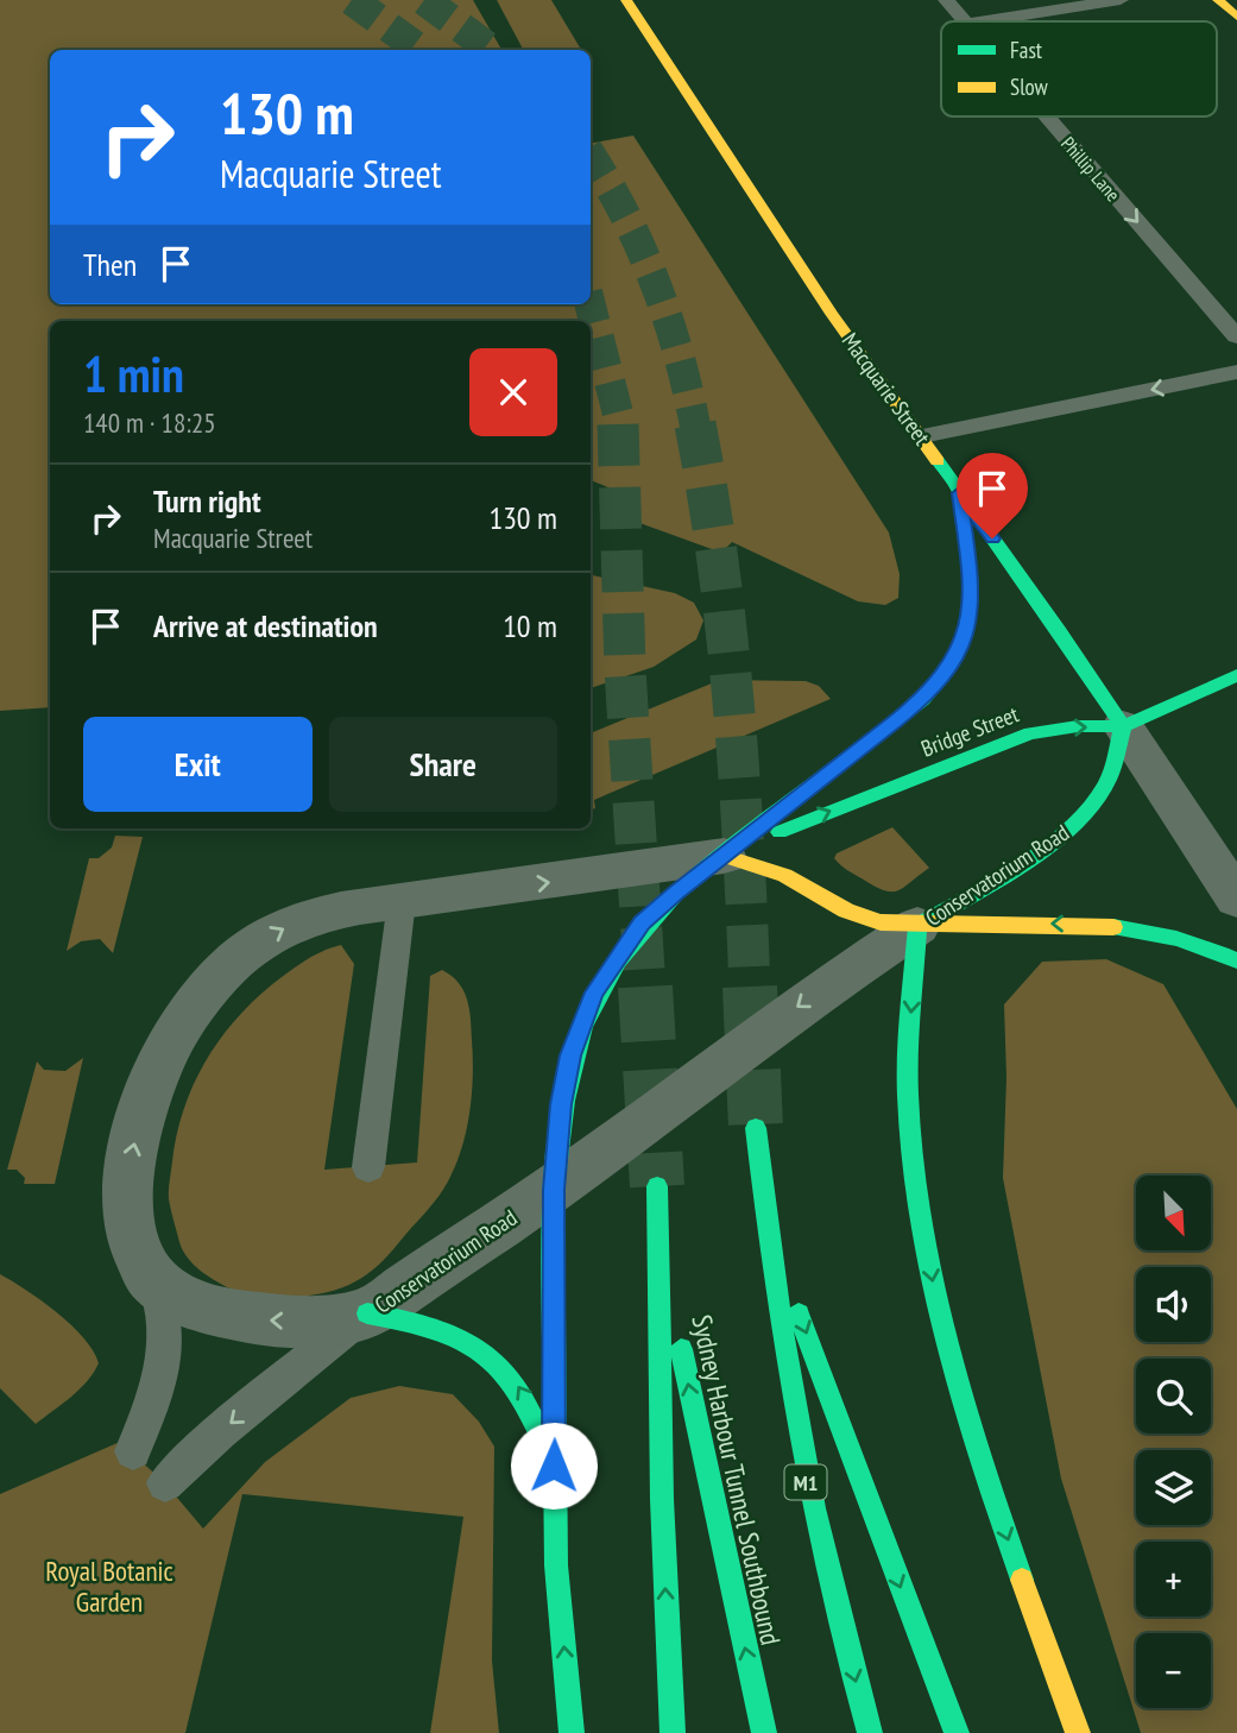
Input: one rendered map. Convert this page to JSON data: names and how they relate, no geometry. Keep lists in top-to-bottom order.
{
  "streets": {
    "main road": [
      "Macquarie Street",
      "Bridge Street",
      "Conservatorium Road",
      "Sydney Harbour Tunnel Southbound",
      "M1"
    ],
    "lane": ["Phillip Lane"]
  },
  "crossings": [
    ["Macquarie Street", "Bridge Street"],
    ["Macquarie Street", "Conservatorium Road"],
    ["Bridge Street", "Conservatorium Road"]
  ],
  "one_way": ["Phillip Lane", "Bridge Street", "Conservatorium Road"],
  "parks": ["Royal Botanic Garden"],
  "legend": ["Fast", "Slow"],
  "north": "bottom right",
  "page": {
    "turn": ["130 m", "Macquarie Street"],
    "then": "Then",
    "heading": ["1 min", "140 m · 18:25"],
    "list": [
      {
        "name": "Turn right",
        "note": "Macquarie Street",
        "value": "130 m"
      },
      {
        "name": "Arrive at destination",
        "value": "10 m"
      }
    ],
    "buttons": ["Exit", "Share"],
    "map_buttons": ["+", "−"]
  }
}
